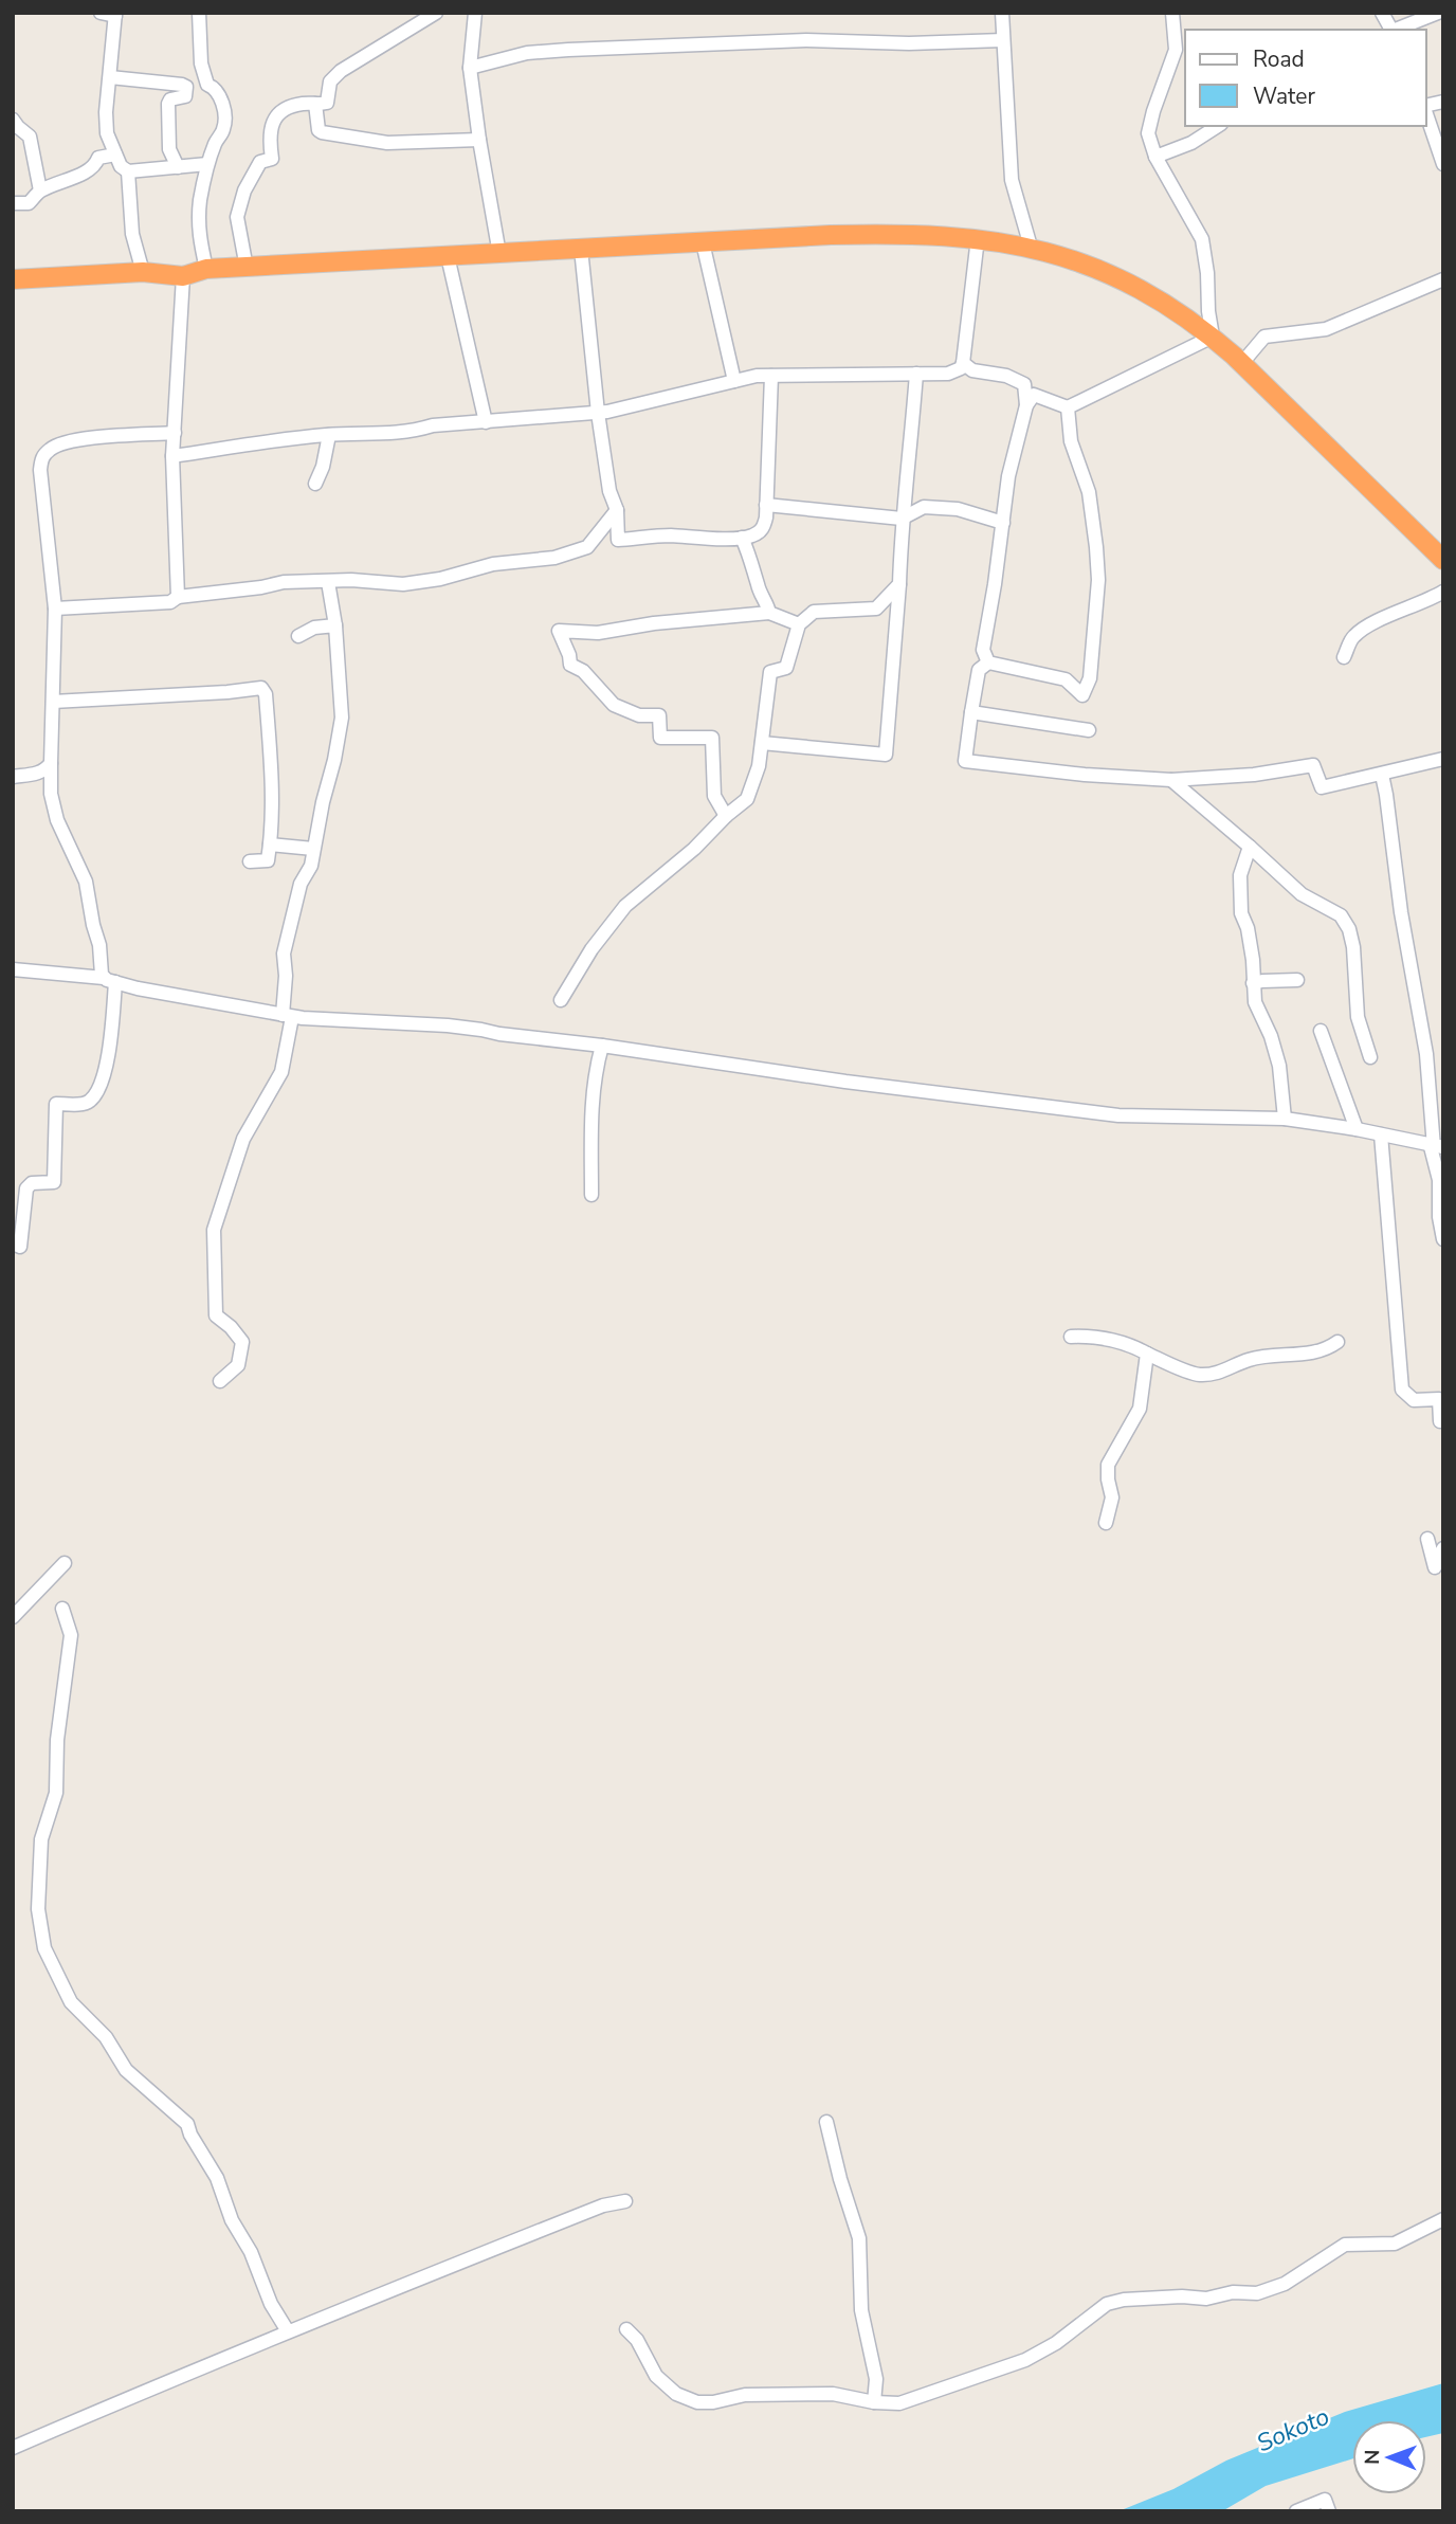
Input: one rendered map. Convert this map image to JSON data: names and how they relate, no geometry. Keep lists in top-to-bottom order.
{
  "water": ["Sokoto"],
  "legend": ["Road", "Water"],
  "north": "left"
}
